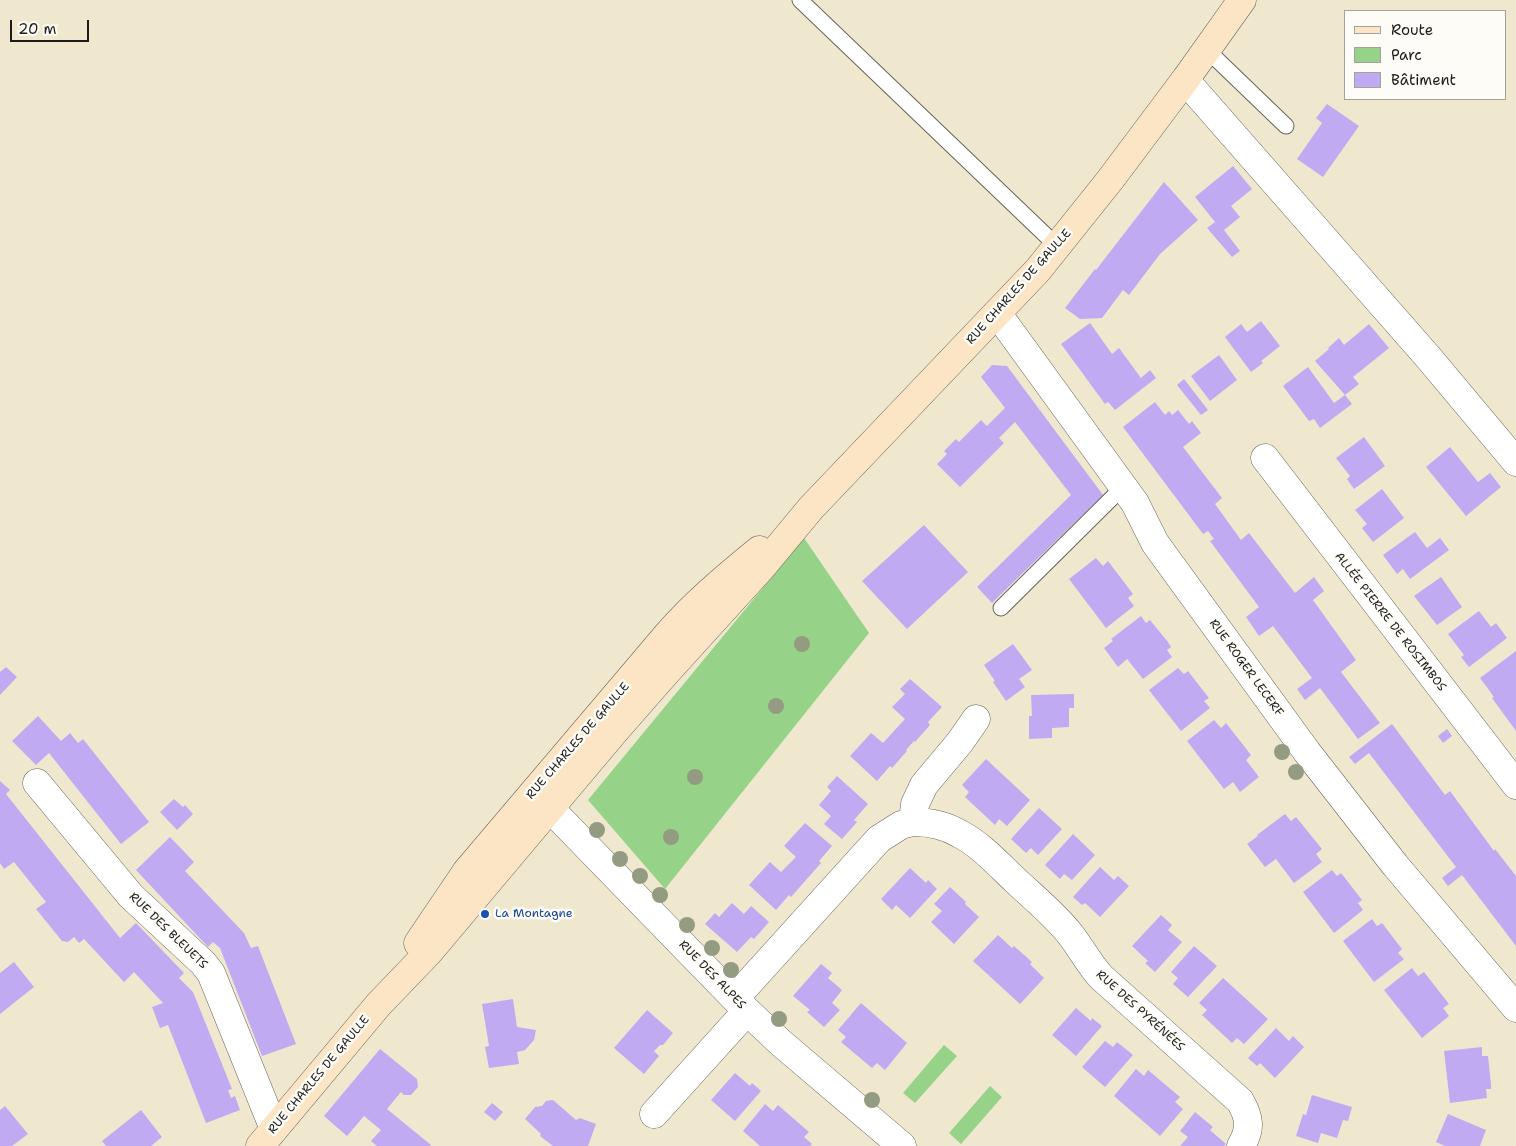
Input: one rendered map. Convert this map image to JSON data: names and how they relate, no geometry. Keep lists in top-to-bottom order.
{
  "streets": {
    "street": [
      "RUE CHARLES DE GAULLE",
      "ALLÉE PIERRE DE ROSIMBOS",
      "RUE ROGER LECERF",
      "RUE DES BLEUETS",
      "RUE DES ALPES",
      "RUE DES PYRÉNÉES"
    ]
  },
  "crossings": [
    ["RUE CHARLES DE GAULLE", "RUE ROGER LECERF"],
    ["RUE CHARLES DE GAULLE", "RUE DES BLEUETS"],
    ["RUE CHARLES DE GAULLE", "RUE DES ALPES"],
    ["RUE DES ALPES", "RUE DES PYRÉNÉES"]
  ],
  "places": ["La Montagne"],
  "legend": ["Route", "Parc", "Bâtiment"],
  "scale_bar": "20 m"
}
